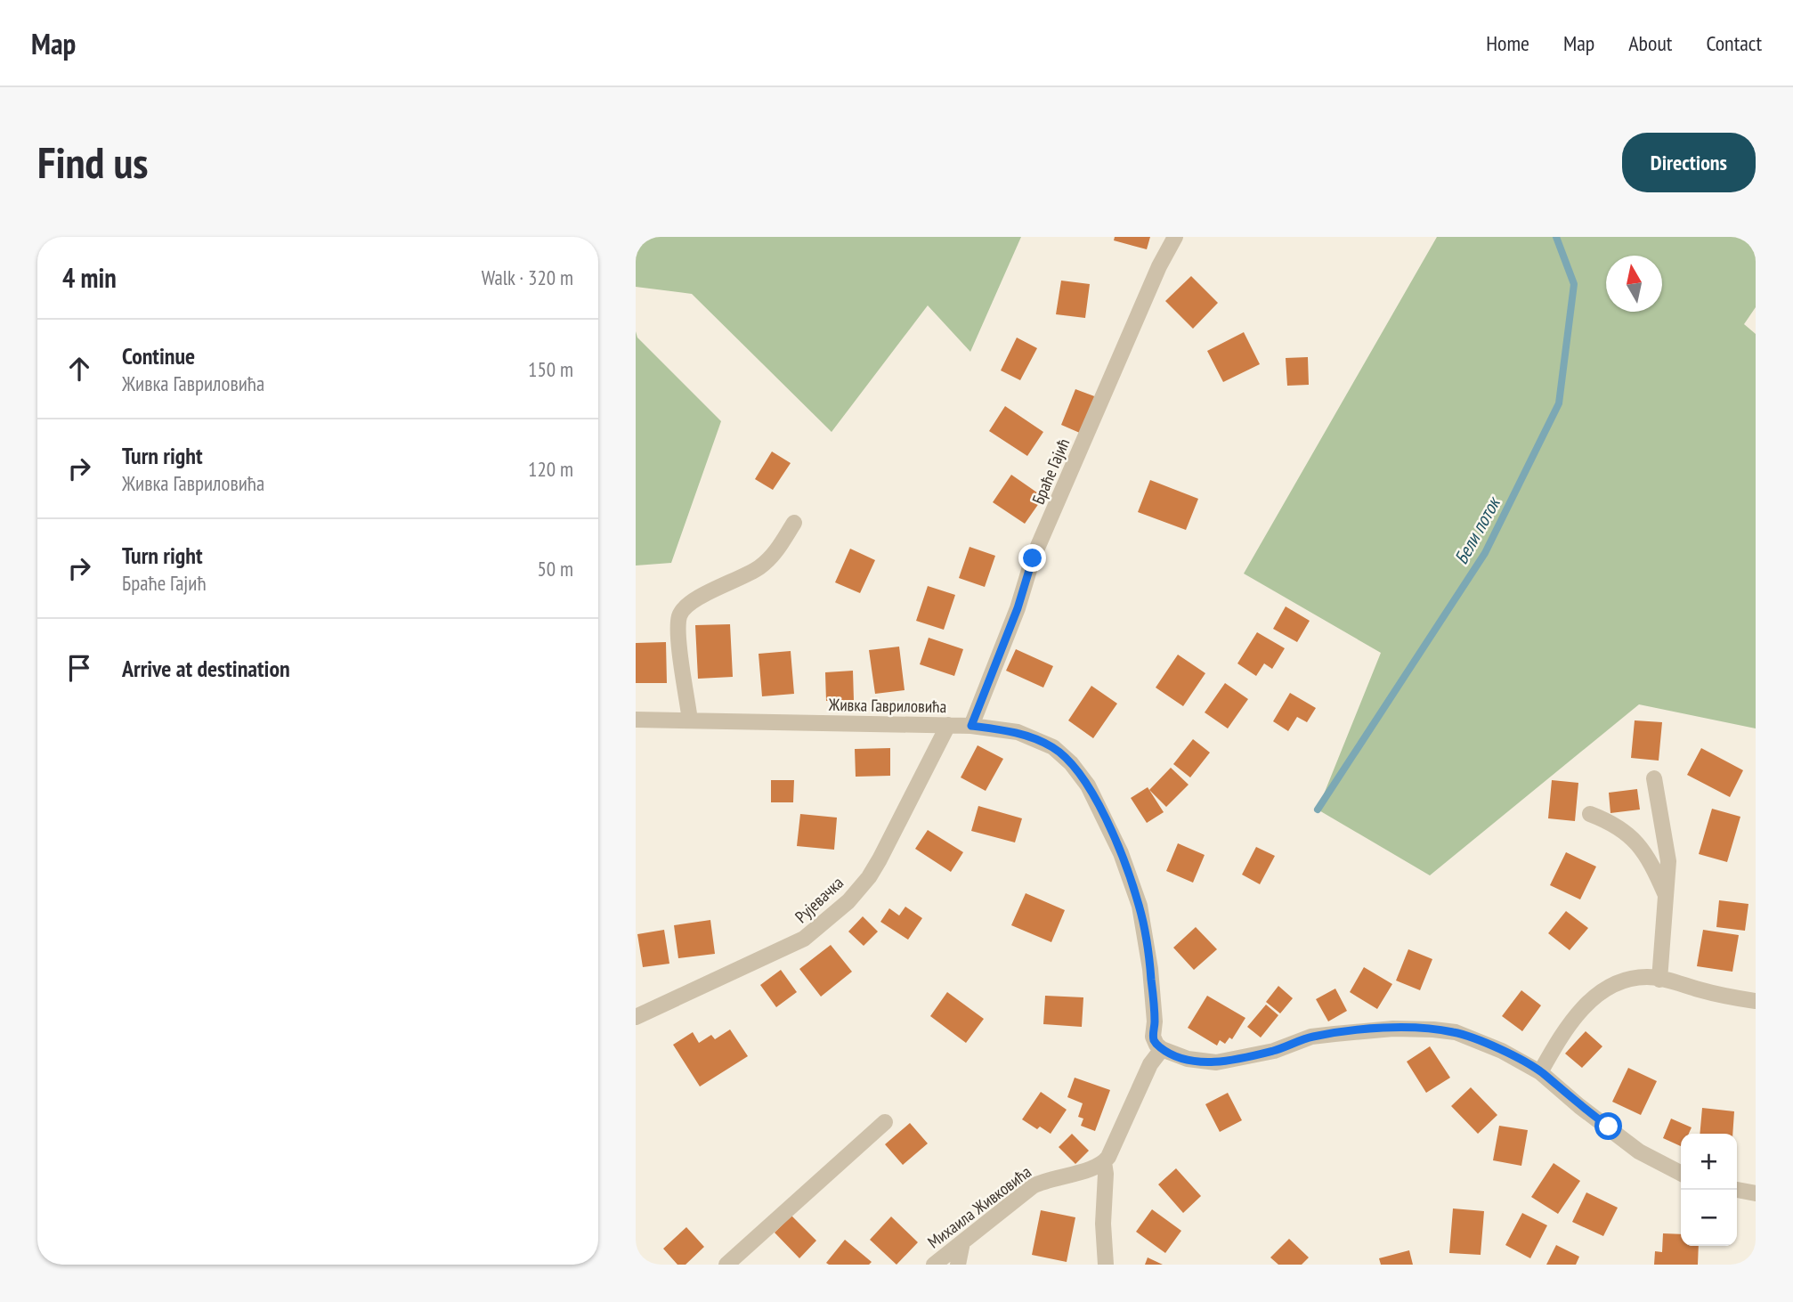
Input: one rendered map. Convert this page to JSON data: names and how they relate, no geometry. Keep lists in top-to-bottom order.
{
  "streets": {
    "street": [
      "Браће Гајић",
      "Живка Гавриловића",
      "Рујевачка",
      "Михаила Живковића"
    ]
  },
  "crossings": [
    ["Браће Гајић", "Живка Гавриловића"],
    ["Живка Гавриловића", "Рујевачка"]
  ],
  "water": ["Бели поток"],
  "north": "top",
  "page": {
    "header": "Map",
    "nav": [
      "Home",
      "Map",
      "About",
      "Contact"
    ],
    "buttons": "Directions",
    "title": "Find us",
    "heading": ["4 min", "Walk · 320 m"],
    "list": [
      ["Continue", "Живка Гавриловића", "150 m"],
      ["Turn right", "Живка Гавриловића", "120 m"],
      ["Turn right", "Браће Гајић", "50 m"],
      "Arrive at destination"
    ],
    "map_buttons": ["+", "−"]
  }
}
